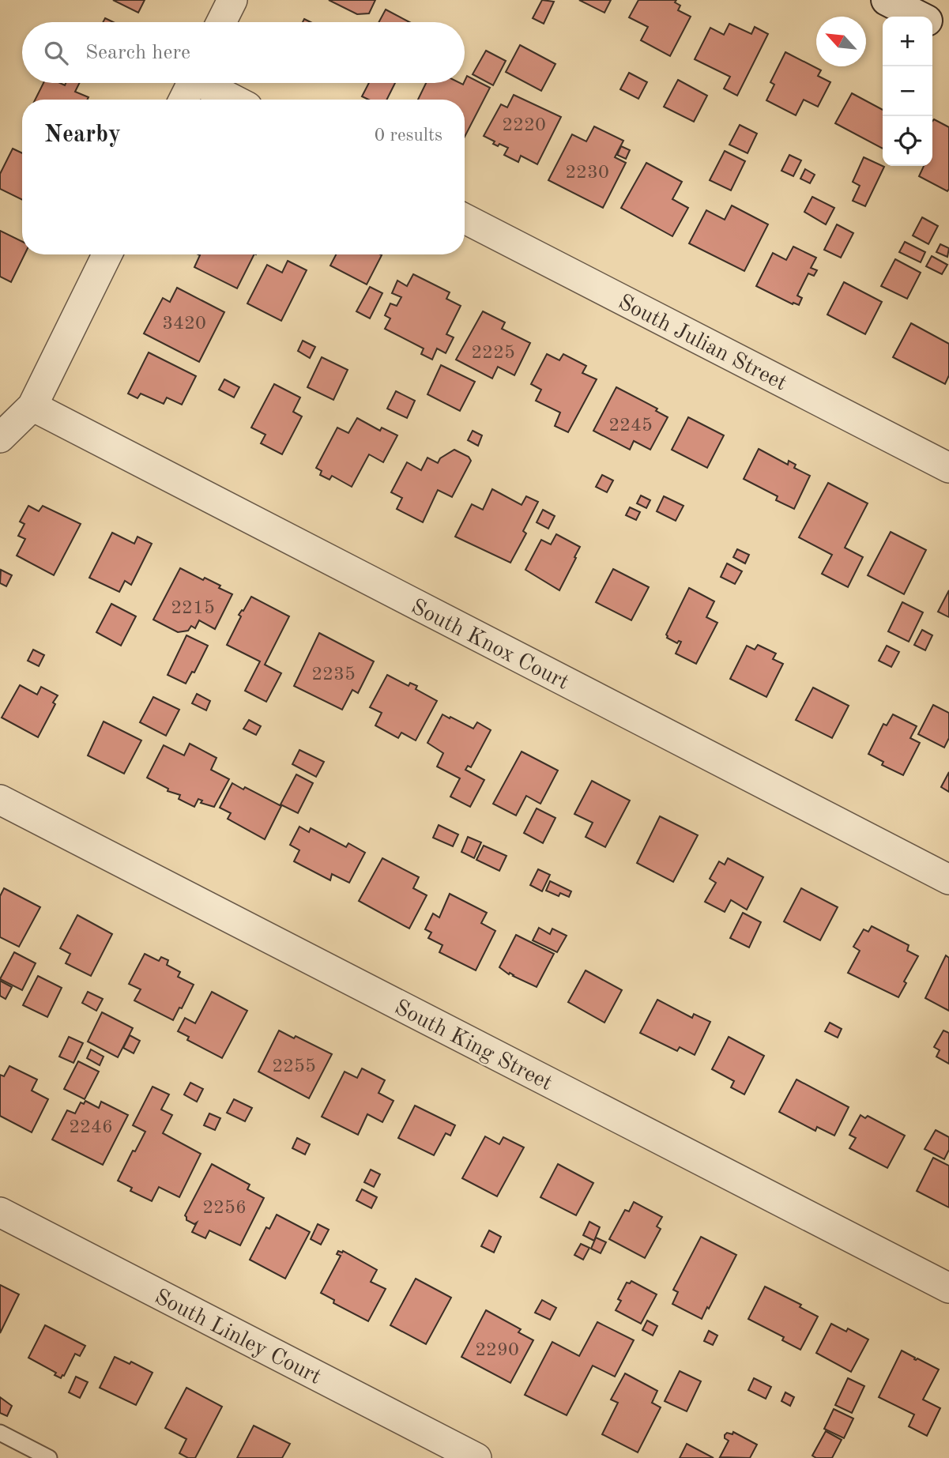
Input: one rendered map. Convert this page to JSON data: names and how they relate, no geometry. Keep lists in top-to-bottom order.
{
  "streets": {
    "street": [
      "South Julian Street",
      "South Knox Court",
      "South King Street",
      "South Linley Court"
    ]
  },
  "house_numbers": [
    "2220",
    "2230",
    "3420",
    "2225",
    "2245",
    "2215",
    "2235",
    "2255",
    "2246",
    "2256",
    "2290"
  ],
  "north": "top left",
  "page": {
    "map_buttons": ["+", "−"],
    "search": "Search here",
    "heading": ["Nearby", "0 results"]
  }
}
